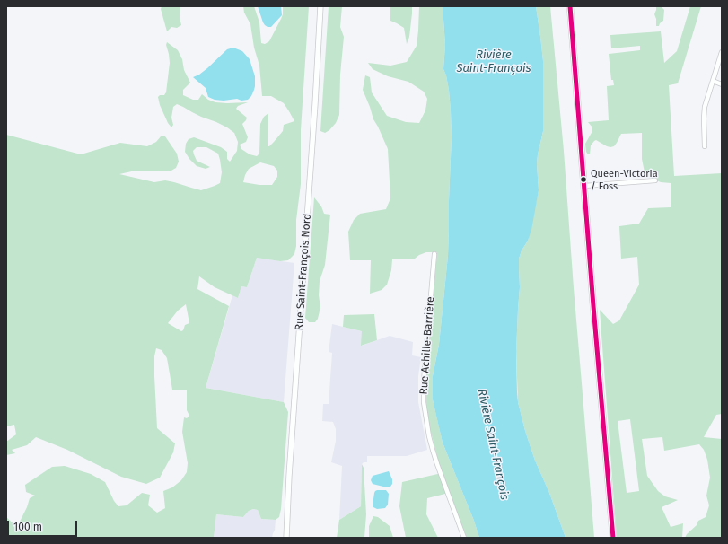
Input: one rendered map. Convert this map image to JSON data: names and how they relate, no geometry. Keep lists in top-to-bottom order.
{
  "streets": {
    "street": ["Rue Saint-François Nord", "Rue Achille-Barrière"]
  },
  "water": ["Rivière Saint-François"],
  "places": ["Queen-Victoria / Foss"],
  "scale_bar": "100 m"
}
